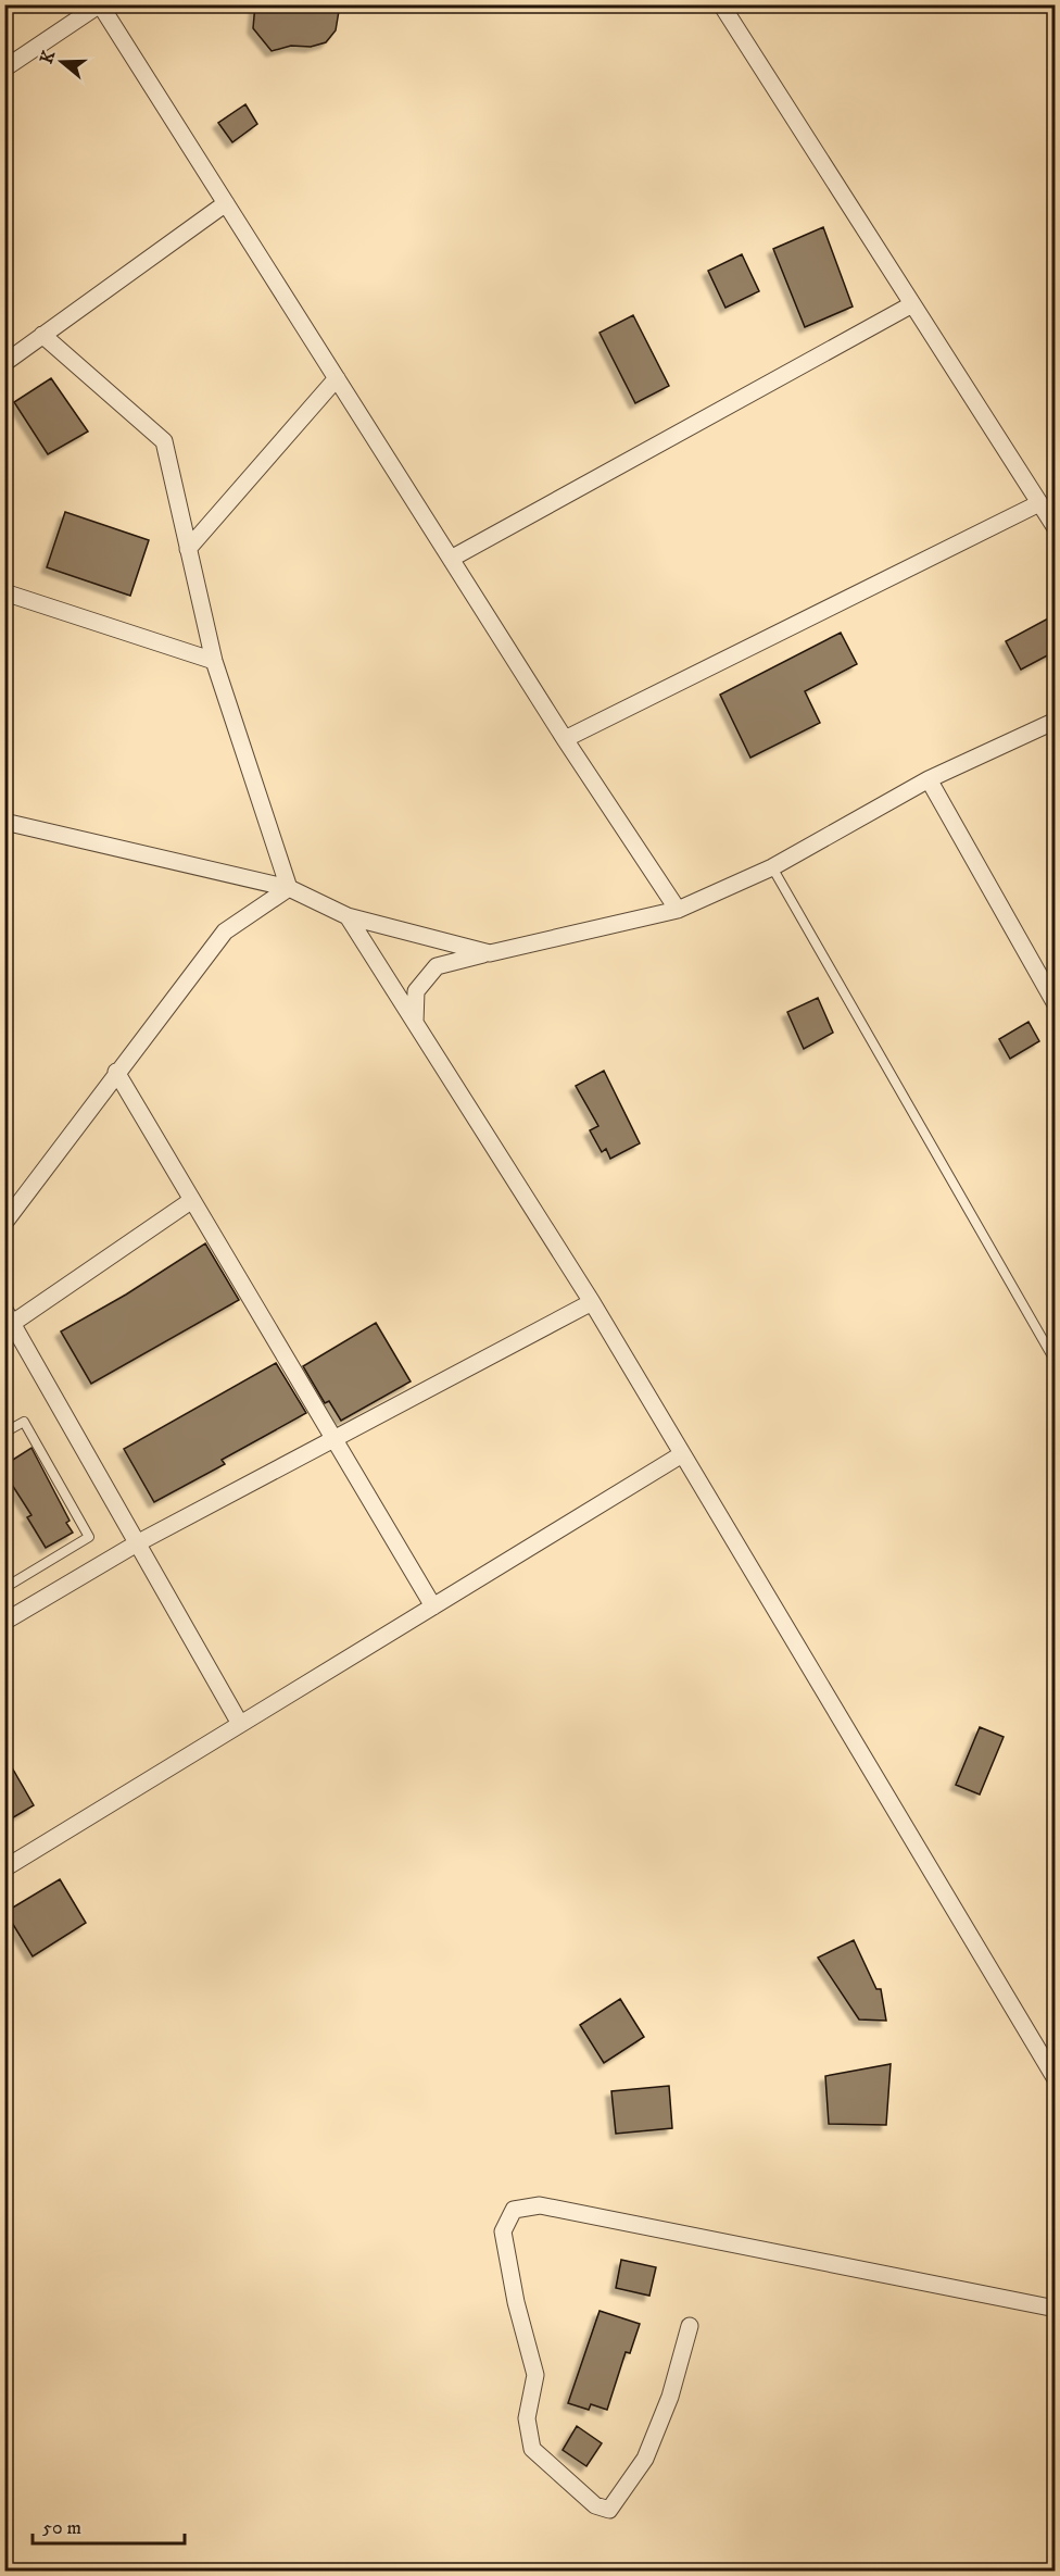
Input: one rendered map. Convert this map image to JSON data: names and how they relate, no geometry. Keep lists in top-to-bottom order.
{
  "scale_bar": "50 m",
  "north": "left"
}
